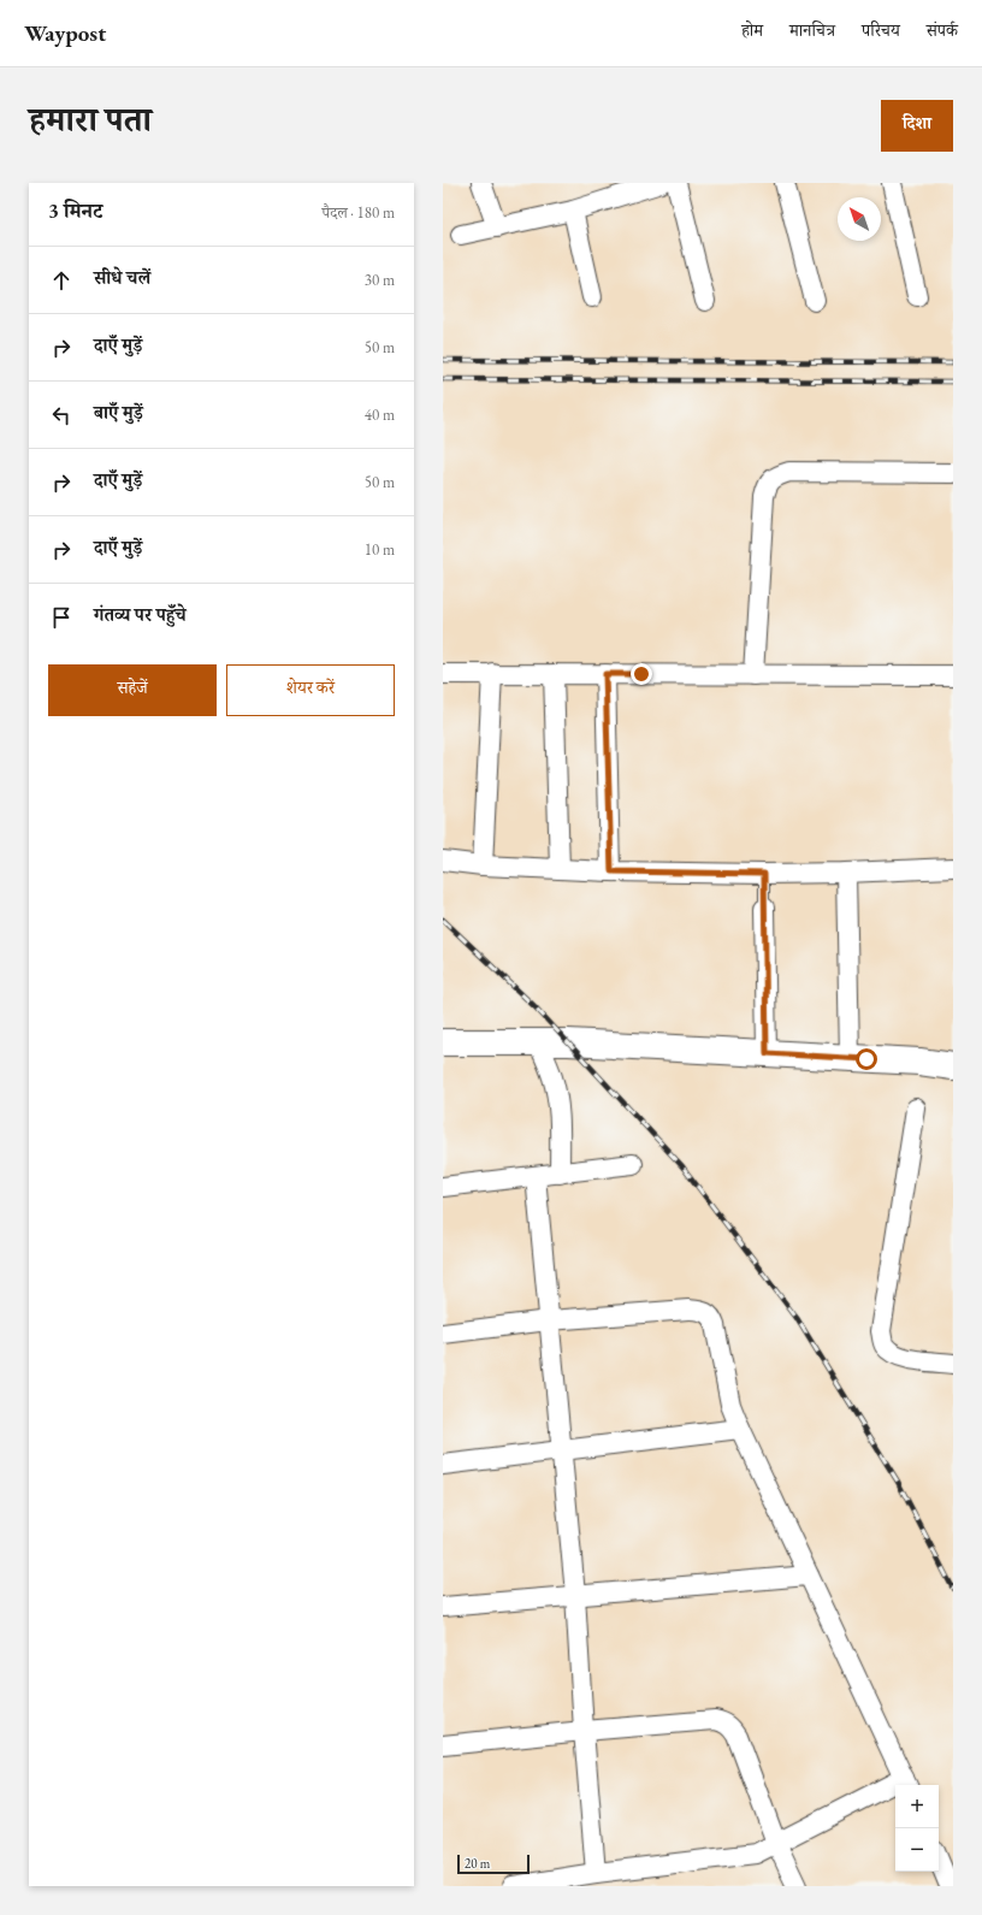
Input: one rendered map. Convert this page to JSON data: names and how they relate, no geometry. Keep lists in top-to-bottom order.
{
  "scale_bar": "20 m",
  "north": "top left",
  "page": {
    "header": "Waypost",
    "nav": [
      "होम",
      "मानचित्र",
      "परिचय",
      "संपर्क"
    ],
    "title": "हमारा पता",
    "buttons": [
      "दिशा",
      ["सहेजें", "शेयर करें"]
    ],
    "heading": ["3 मिनट", "पैदल · 180 m"],
    "list": [
      ["सीधे चलें", "30 m"],
      ["दाएँ मुड़ें", "50 m"],
      ["बाएँ मुड़ें", "40 m"],
      ["दाएँ मुड़ें", "50 m"],
      ["दाएँ मुड़ें", "10 m"],
      "गंतव्य पर पहुँचे"
    ],
    "map_buttons": ["+", "−"],
    "scale": "20 m"
  }
}
